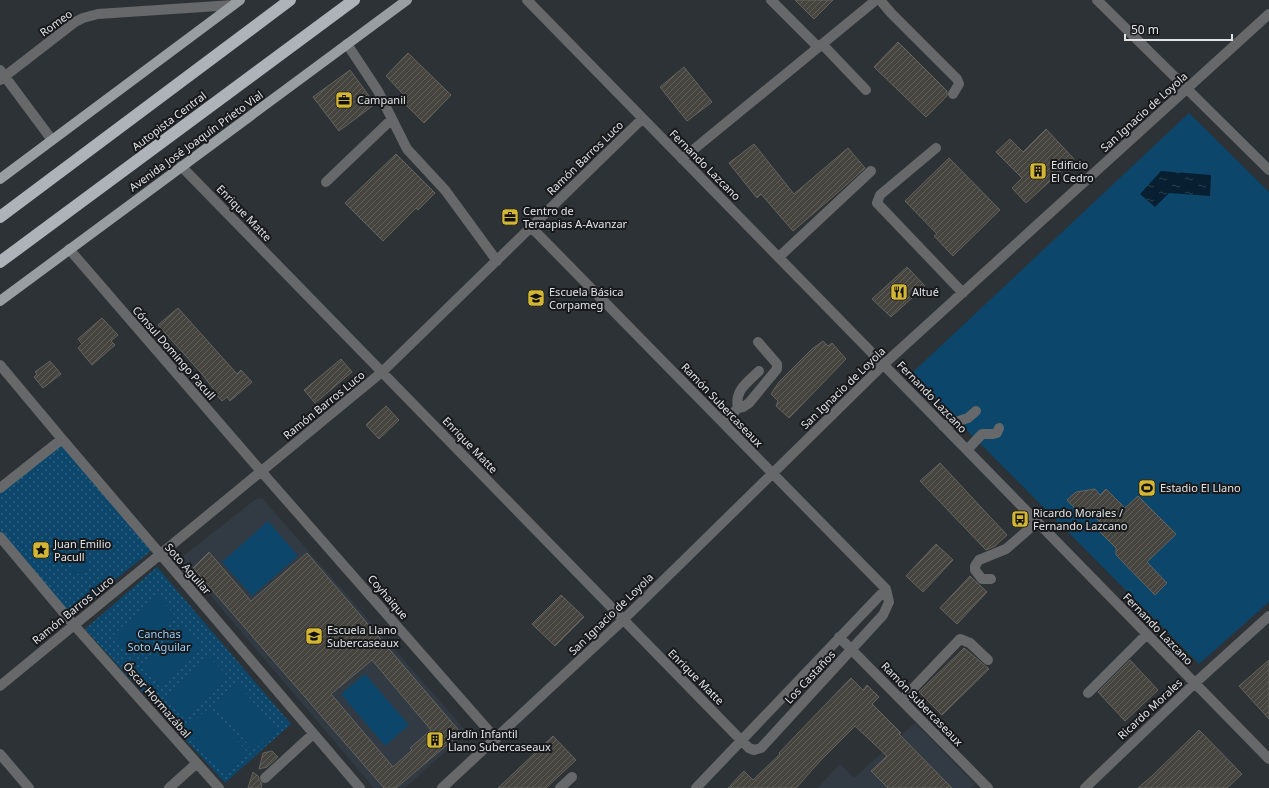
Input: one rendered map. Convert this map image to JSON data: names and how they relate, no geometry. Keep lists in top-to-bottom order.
{
  "streets": {
    "highway": ["Autopista Central"],
    "main road": ["Avenida José Joaquín Prieto Vial"],
    "street": [
      "Romeo",
      "San Ignacio de Loyola",
      "Ramón Barros Luco",
      "Fernando Lazcano",
      "Enrique Matte",
      "Cónsul Domingo Pacull",
      "Ramón Subercaseaux",
      "Soto Aguilar",
      "Coyhaique",
      "Los Castaños",
      "Óscar Hormazábal",
      "Ricardo Morales"
    ]
  },
  "crossings": [
    ["San Ignacio de Loyola", "Fernando Lazcano"],
    ["San Ignacio de Loyola", "Enrique Matte"],
    ["San Ignacio de Loyola", "Ramón Subercaseaux"],
    ["San Ignacio de Loyola", "Coyhaique"],
    ["Avenida José Joaquín Prieto Vial", "Enrique Matte"],
    ["Avenida José Joaquín Prieto Vial", "Cónsul Domingo Pacull"],
    ["Ramón Barros Luco", "Fernando Lazcano"],
    ["Ramón Barros Luco", "Enrique Matte"],
    ["Ramón Barros Luco", "Cónsul Domingo Pacull"],
    ["Ramón Barros Luco", "Ramón Subercaseaux"],
    ["Ramón Barros Luco", "Soto Aguilar"],
    ["Ramón Barros Luco", "Coyhaique"],
    ["Ramón Barros Luco", "Óscar Hormazábal"],
    ["Fernando Lazcano", "Ricardo Morales"],
    ["Enrique Matte", "Los Castaños"],
    ["Cónsul Domingo Pacull", "Coyhaique"],
    ["Ramón Subercaseaux", "Los Castaños"]
  ],
  "parks": ["Canchas Soto Aguilar"],
  "places": {
    "office": ["Campanil", "Centro de Teraapias A-Avanzar"],
    "building": ["Edificio El Cedro", "Jardín Infantil Llano Subercaseaux"],
    "restaurant": ["Altué"],
    "school or university": ["Escuela Básica Corpameg", "Escuela Llano Subercaseaux"],
    "sports": ["Estadio El Llano"],
    "bus stop": ["Ricardo Morales / Fernando Lazcano"],
    "place": ["Juan Emilio Pacull"]
  },
  "scale_bar": "50 m"
}
